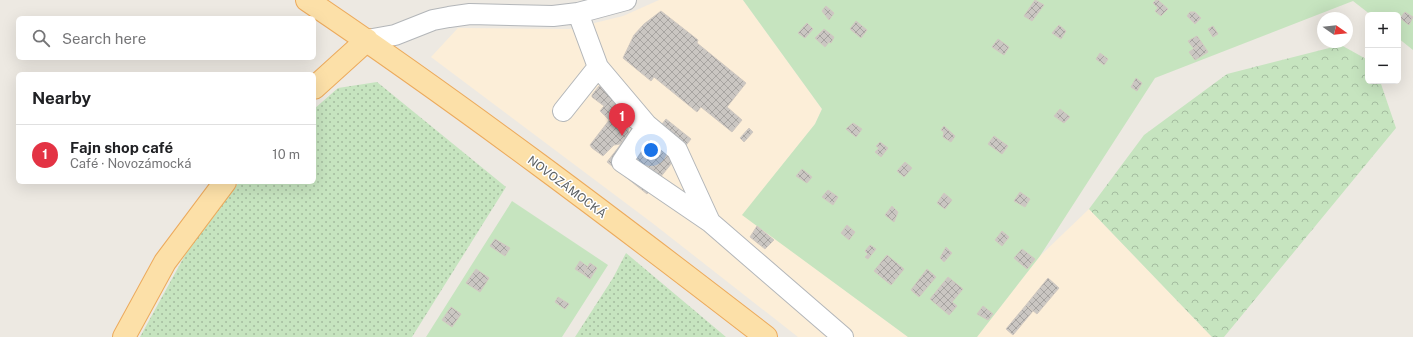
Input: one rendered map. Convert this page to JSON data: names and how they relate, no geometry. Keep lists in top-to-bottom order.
{
  "streets": {
    "main road": ["NOVOZÁMOCKÁ"]
  },
  "north": "right",
  "page": {
    "map_buttons": ["+", "−"],
    "search": "Search here",
    "heading": "Nearby",
    "pins": "1",
    "list": [
      {
        "mark": "1",
        "name": "Fajn shop café",
        "note": "Café · Novozámocká",
        "value": "10 m"
      }
    ]
  }
}
